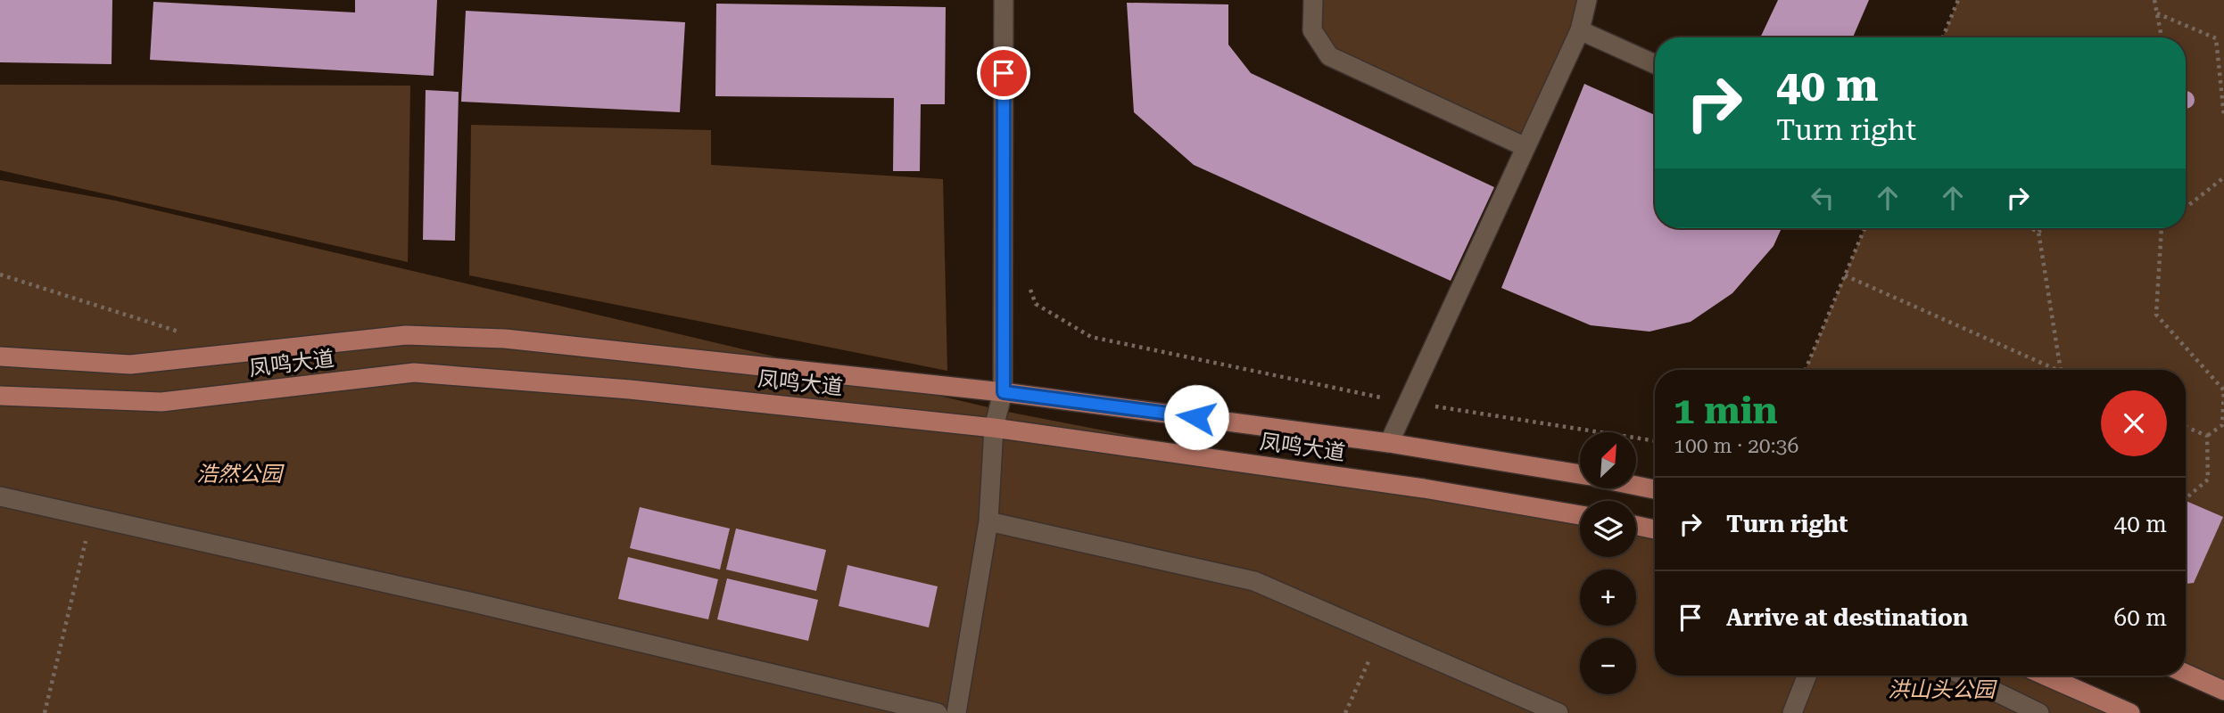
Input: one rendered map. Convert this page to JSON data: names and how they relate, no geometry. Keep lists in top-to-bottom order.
{
  "streets": {
    "main road": ["凤鸣大道"]
  },
  "parks": ["浩然公园", "洪山头公园"],
  "north": "top right",
  "page": {
    "turn": ["40 m", "Turn right"],
    "heading": ["1 min", "100 m · 20:36"],
    "map_buttons": ["+", "−"],
    "list": [
      {
        "name": "Turn right",
        "value": "40 m"
      },
      {
        "name": "Arrive at destination",
        "value": "60 m"
      }
    ]
  }
}
